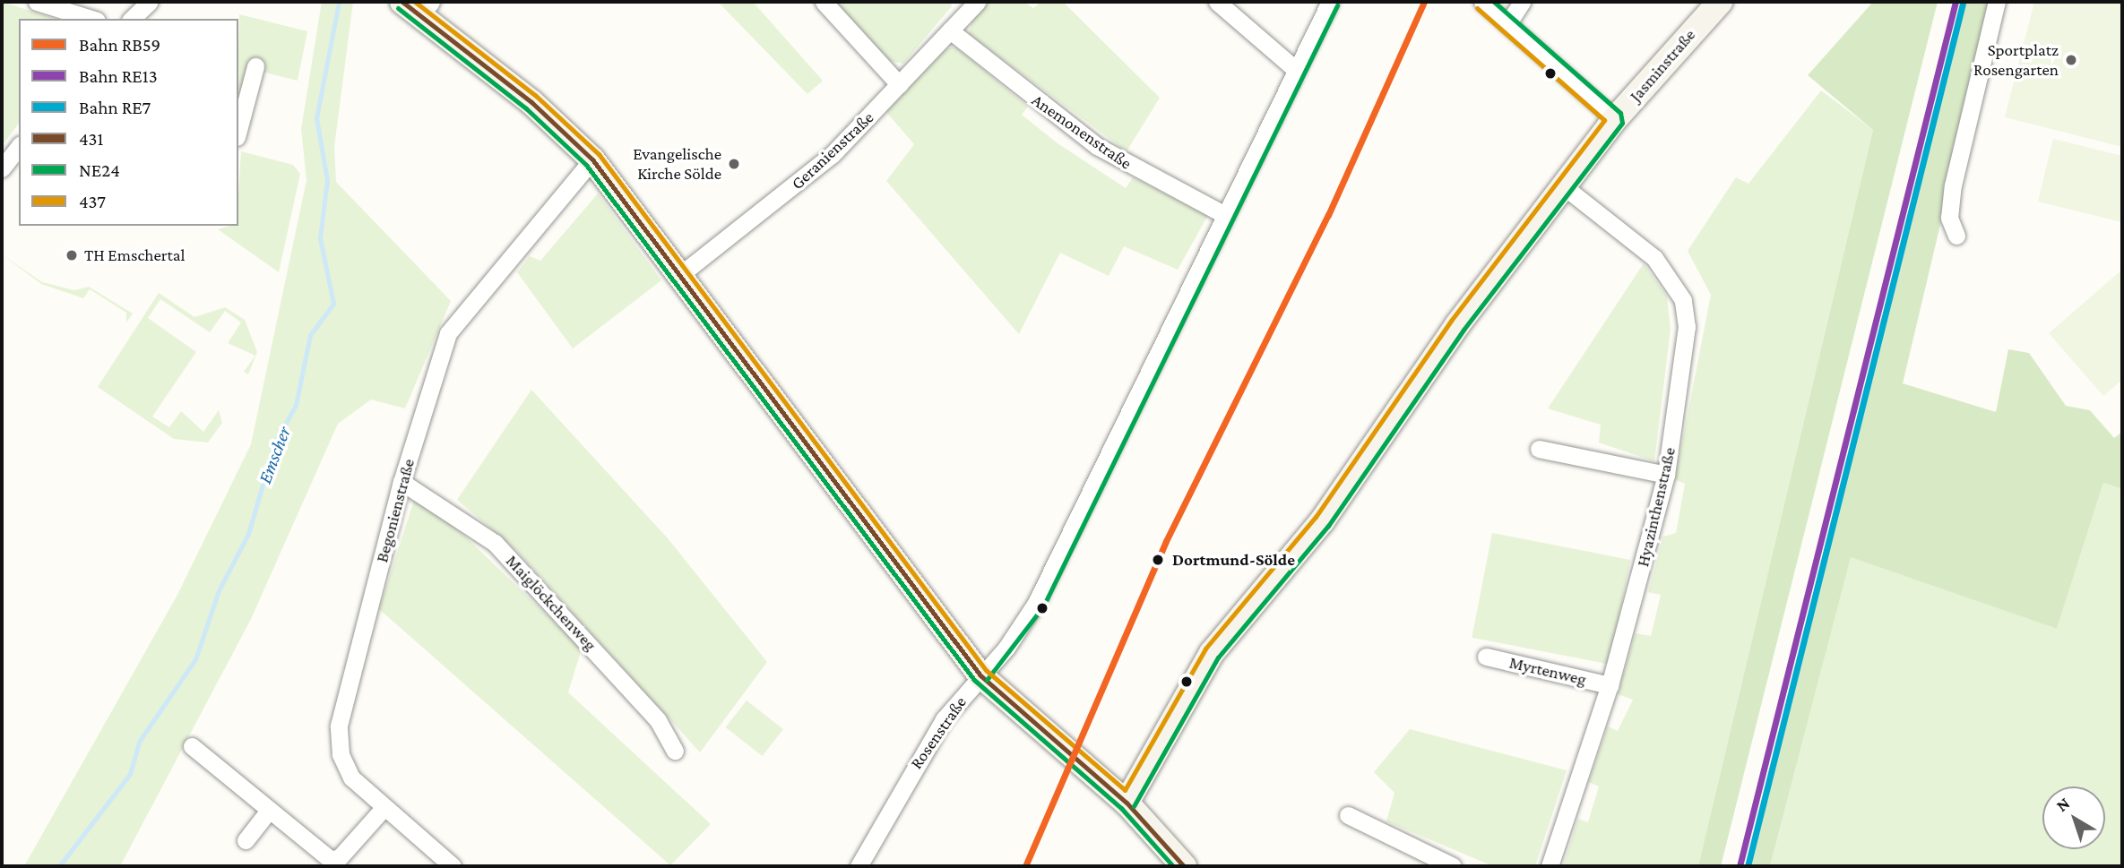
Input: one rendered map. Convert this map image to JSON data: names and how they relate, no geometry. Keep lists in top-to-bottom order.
{
  "streets": {
    "main road": ["Jasminstraße"],
    "street": [
      "Anemonenstraße",
      "Geranienstraße",
      "Hyazinthenstraße",
      "Begonienstraße",
      "Maiglöckchenweg",
      "Myrtenweg",
      "Rosenstraße"
    ]
  },
  "crossings": [
    ["Jasminstraße", "Hyazinthenstraße"],
    ["Anemonenstraße", "Geranienstraße"],
    ["Anemonenstraße", "Rosenstraße"],
    ["Hyazinthenstraße", "Myrtenweg"],
    ["Begonienstraße", "Maiglöckchenweg"]
  ],
  "water": ["Emscher"],
  "places": [
    "Sportplatz Rosengarten",
    "Evangelische Kirche Sölde",
    "TH Emschertal",
    "Dortmund-Sölde"
  ],
  "lines": [
    "rail line RB59",
    "rail line RE13",
    "transit line 431",
    "transit line NE24",
    "transit line 437",
    "rail line RE7"
  ],
  "legend": [
    "Bahn RB59",
    "Bahn RE13",
    "Bahn RE7",
    "431",
    "NE24",
    "437"
  ],
  "north": "top left"
}
